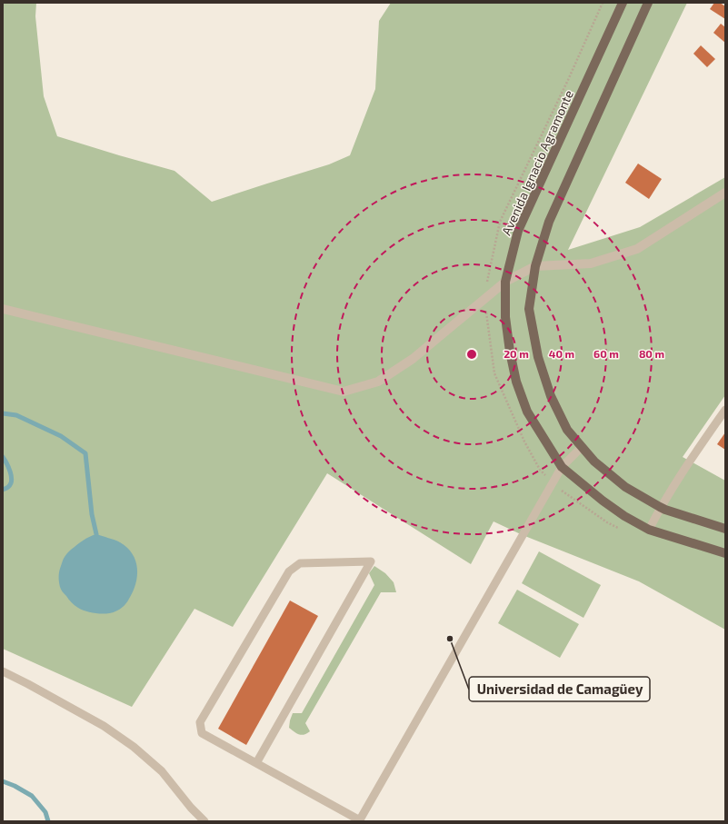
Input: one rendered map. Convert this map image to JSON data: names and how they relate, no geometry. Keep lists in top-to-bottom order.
{
  "streets": {
    "main road": ["Avenida Ignacio Agramonte"]
  },
  "places": ["Universidad de Camagüey"],
  "rings": [
    "20 m",
    "40 m",
    "60 m",
    "80 m"
  ]
}
